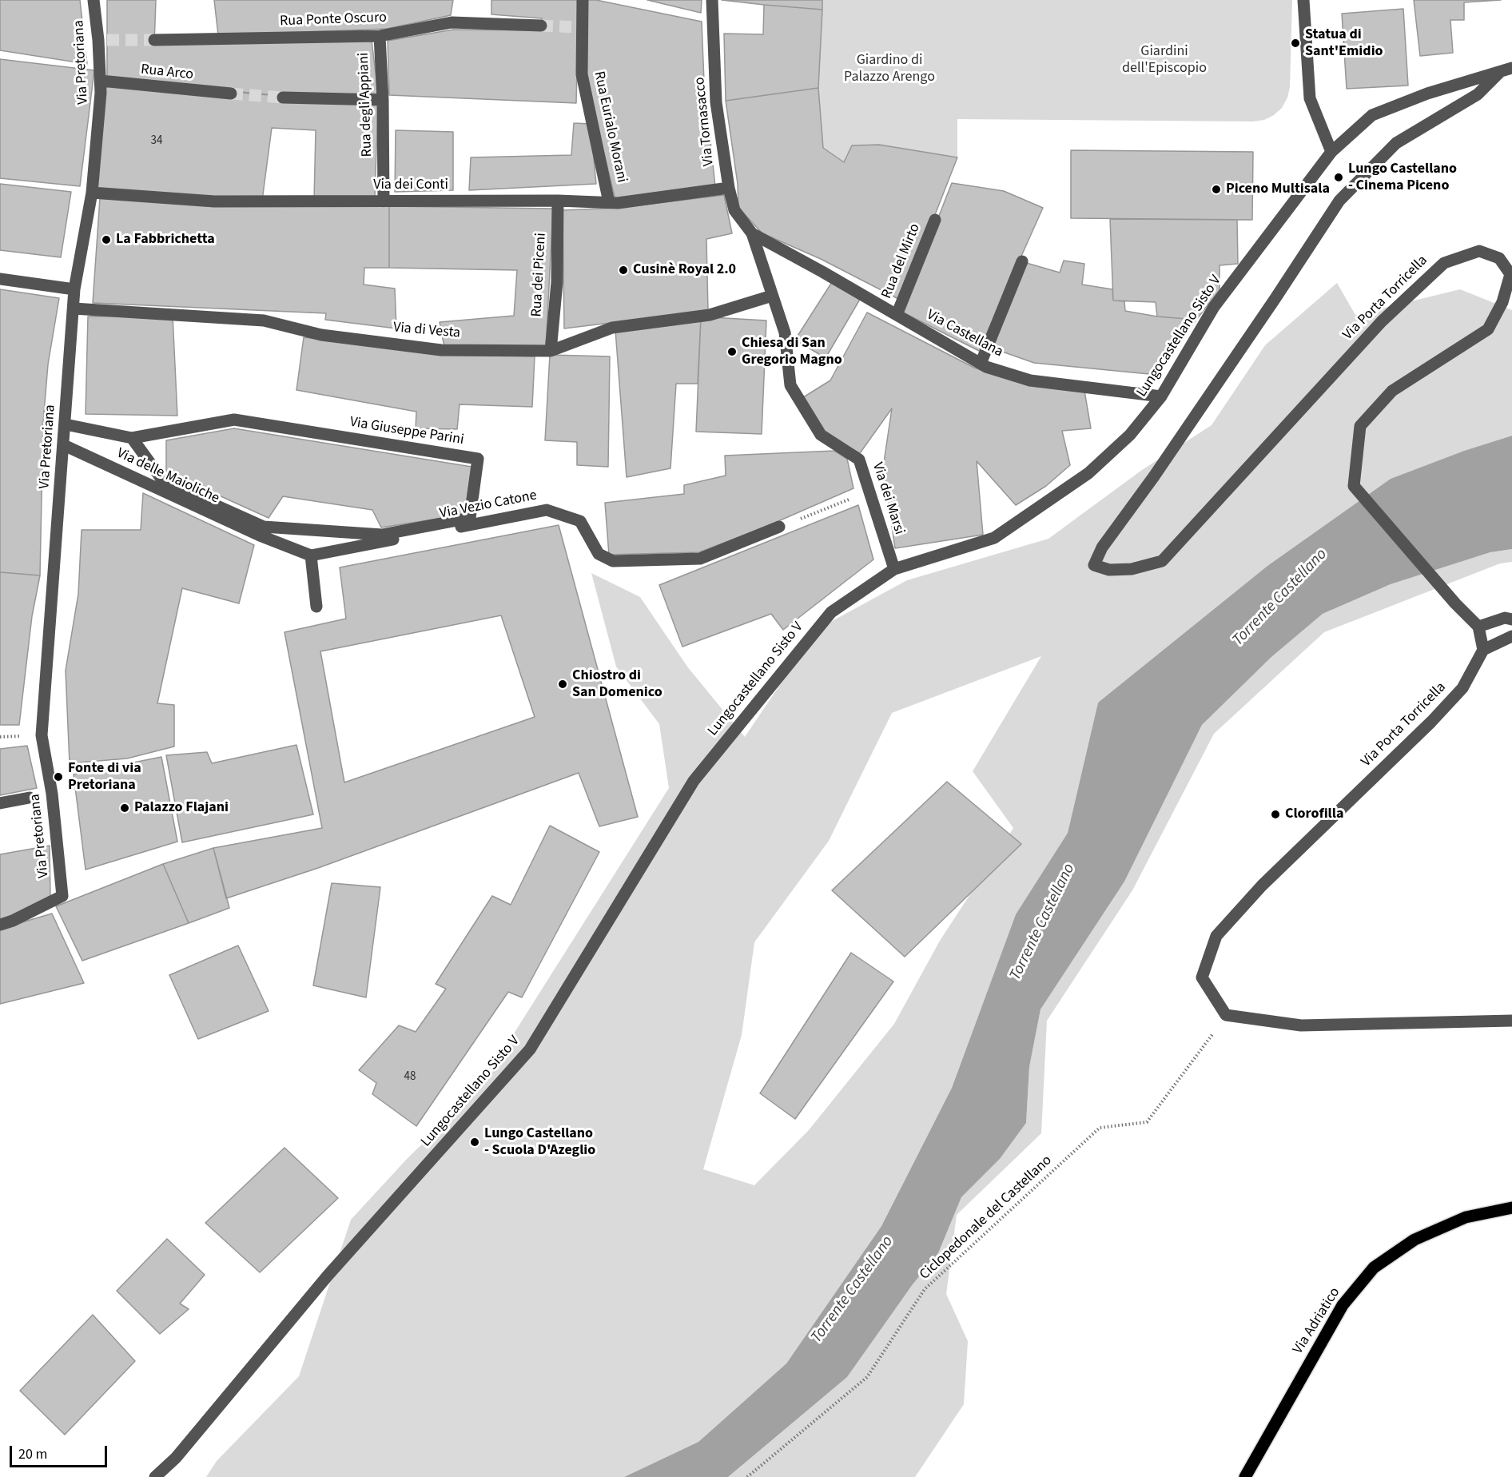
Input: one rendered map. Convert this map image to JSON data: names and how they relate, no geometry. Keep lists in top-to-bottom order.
{
  "streets": {
    "main road": ["Via Adriatico"],
    "street": [
      "Rua Ponte Oscuro",
      "Via Pretoriana",
      "Rua Arco",
      "Rua degli Appiani",
      "Via Tornasacco",
      "Rua Eurialo Morani",
      "Via dei Conti",
      "Rua del Mirto",
      "Rua dei Piceni",
      "Via Porta Torricella",
      "Via di Vesta",
      "Via Castellana",
      "Lungocastellano Sisto V",
      "Via Giuseppe Parini",
      "Via delle Maioliche",
      "Via dei Marsi",
      "Via Vezio Catone"
    ],
    "path": ["Ciclopedonale del Castellano"]
  },
  "crossings": [
    ["Rua Ponte Oscuro", "Rua degli Appiani"],
    ["Via Pretoriana", "Rua Arco"],
    ["Via Pretoriana", "Via dei Conti"],
    ["Via Pretoriana", "Via di Vesta"],
    ["Via Pretoriana", "Via Giuseppe Parini"],
    ["Via Pretoriana", "Via delle Maioliche"],
    ["Rua degli Appiani", "Via dei Conti"],
    ["Via Tornasacco", "Via dei Conti"],
    ["Via Tornasacco", "Via Castellana"],
    ["Via Tornasacco", "Via dei Marsi"],
    ["Rua Eurialo Morani", "Via dei Conti"],
    ["Via dei Conti", "Rua dei Piceni"],
    ["Rua del Mirto", "Via Castellana"],
    ["Rua dei Piceni", "Via di Vesta"],
    ["Via Porta Torricella", "Lungocastellano Sisto V"],
    ["Via Porta Torricella", "Ciclopedonale del Castellano"],
    ["Via di Vesta", "Via dei Marsi"],
    ["Via Castellana", "Lungocastellano Sisto V"],
    ["Via Castellana", "Via dei Marsi"],
    ["Lungocastellano Sisto V", "Via dei Marsi"],
    ["Via delle Maioliche", "Via Vezio Catone"]
  ],
  "water": ["Torrente Castellano"],
  "parks": ["Giardini dell'Episcopio", "Giardino di Palazzo Arengo"],
  "places": [
    "Statua di Sant'Emidio",
    "Lungo Castellano - Cinema Piceno",
    "Piceno Multisala",
    "La Fabbrichetta",
    "Cusinè Royal 2.0",
    "Chiesa di San Gregorio Magno",
    "Chiostro di San Domenico",
    "Fonte di via Pretoriana",
    "Palazzo Flajani",
    "Clorofilla",
    "Lungo Castellano - Scuola D'Azeglio"
  ],
  "house_numbers": ["34", "48"],
  "scale_bar": "20 m"
}
